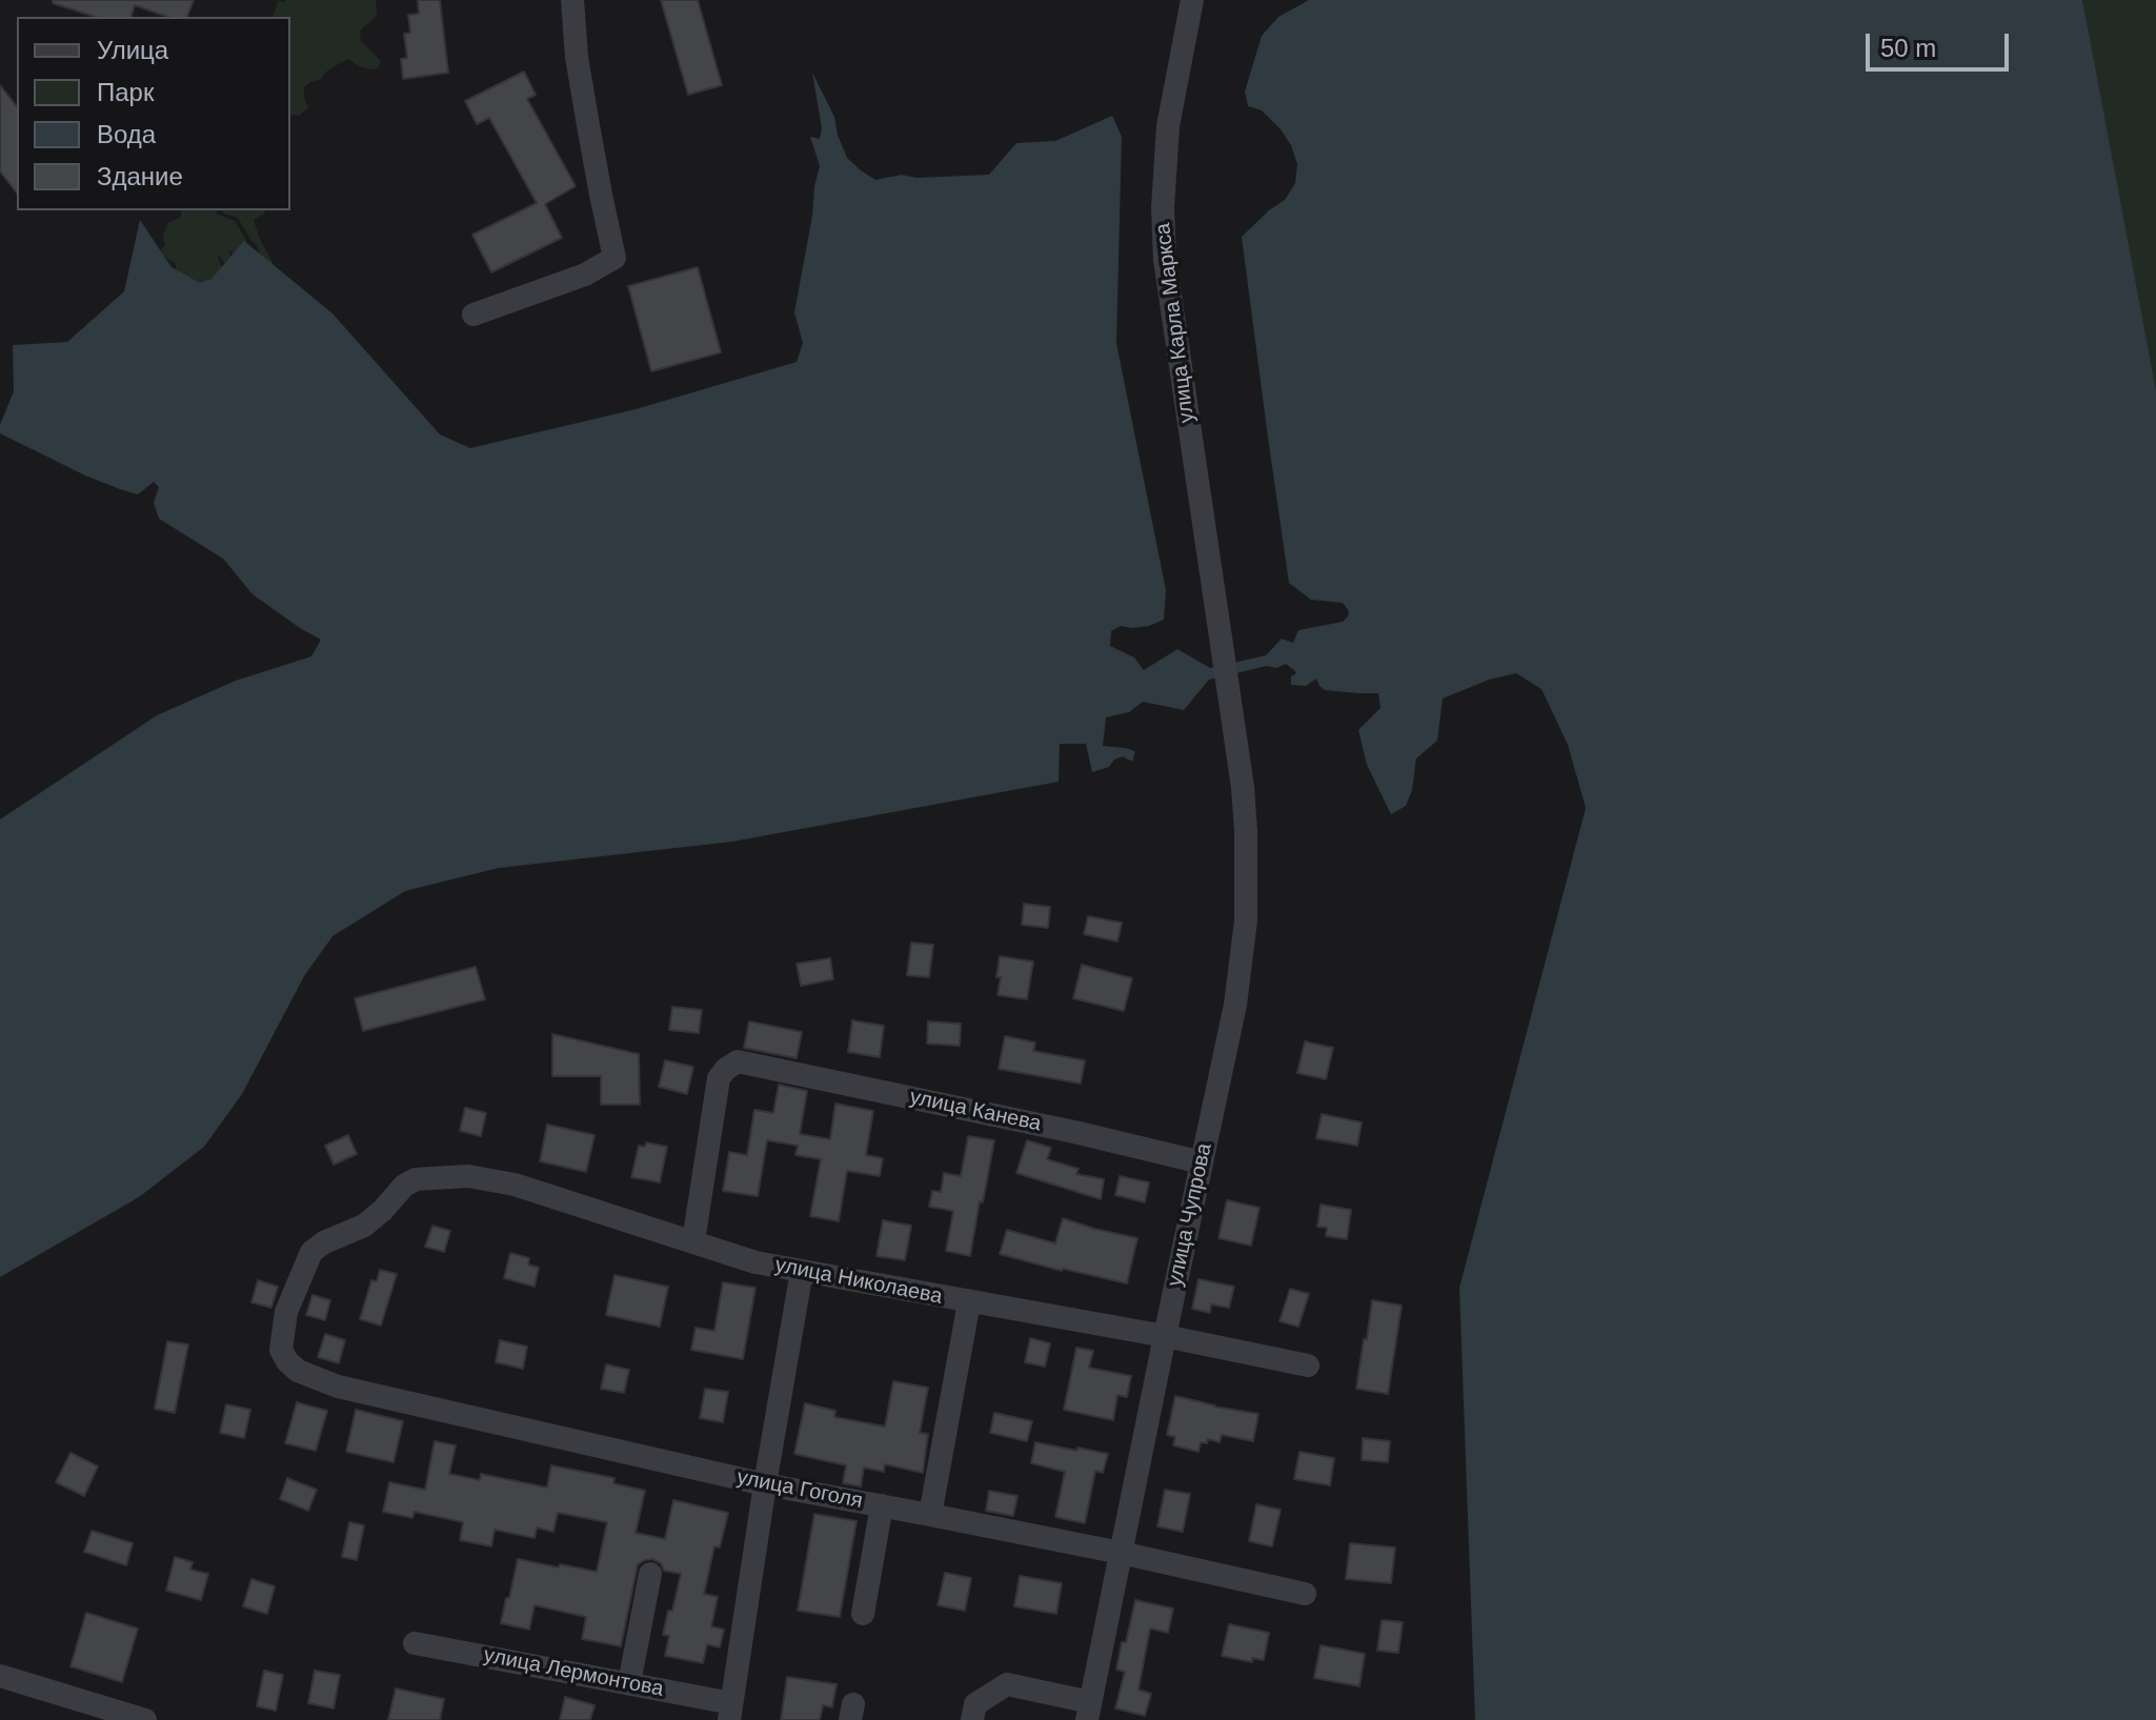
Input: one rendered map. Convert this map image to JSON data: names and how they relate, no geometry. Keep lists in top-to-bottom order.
{
  "streets": {
    "street": [
      "улица Карла Маркса",
      "улица Канева",
      "улица Чупрова",
      "улица Николаева",
      "улица Гоголя",
      "улица Лермонтова"
    ]
  },
  "crossings": [
    ["улица Карла Маркса", "улица Чупрова"],
    ["улица Канева", "улица Чупрова"],
    ["улица Канева", "улица Николаева"],
    ["улица Чупрова", "улица Николаева"],
    ["улица Чупрова", "улица Гоголя"],
    ["улица Николаева", "улица Гоголя"]
  ],
  "legend": [
    "Улица",
    "Парк",
    "Вода",
    "Здание"
  ],
  "scale_bar": "50 m"
}
